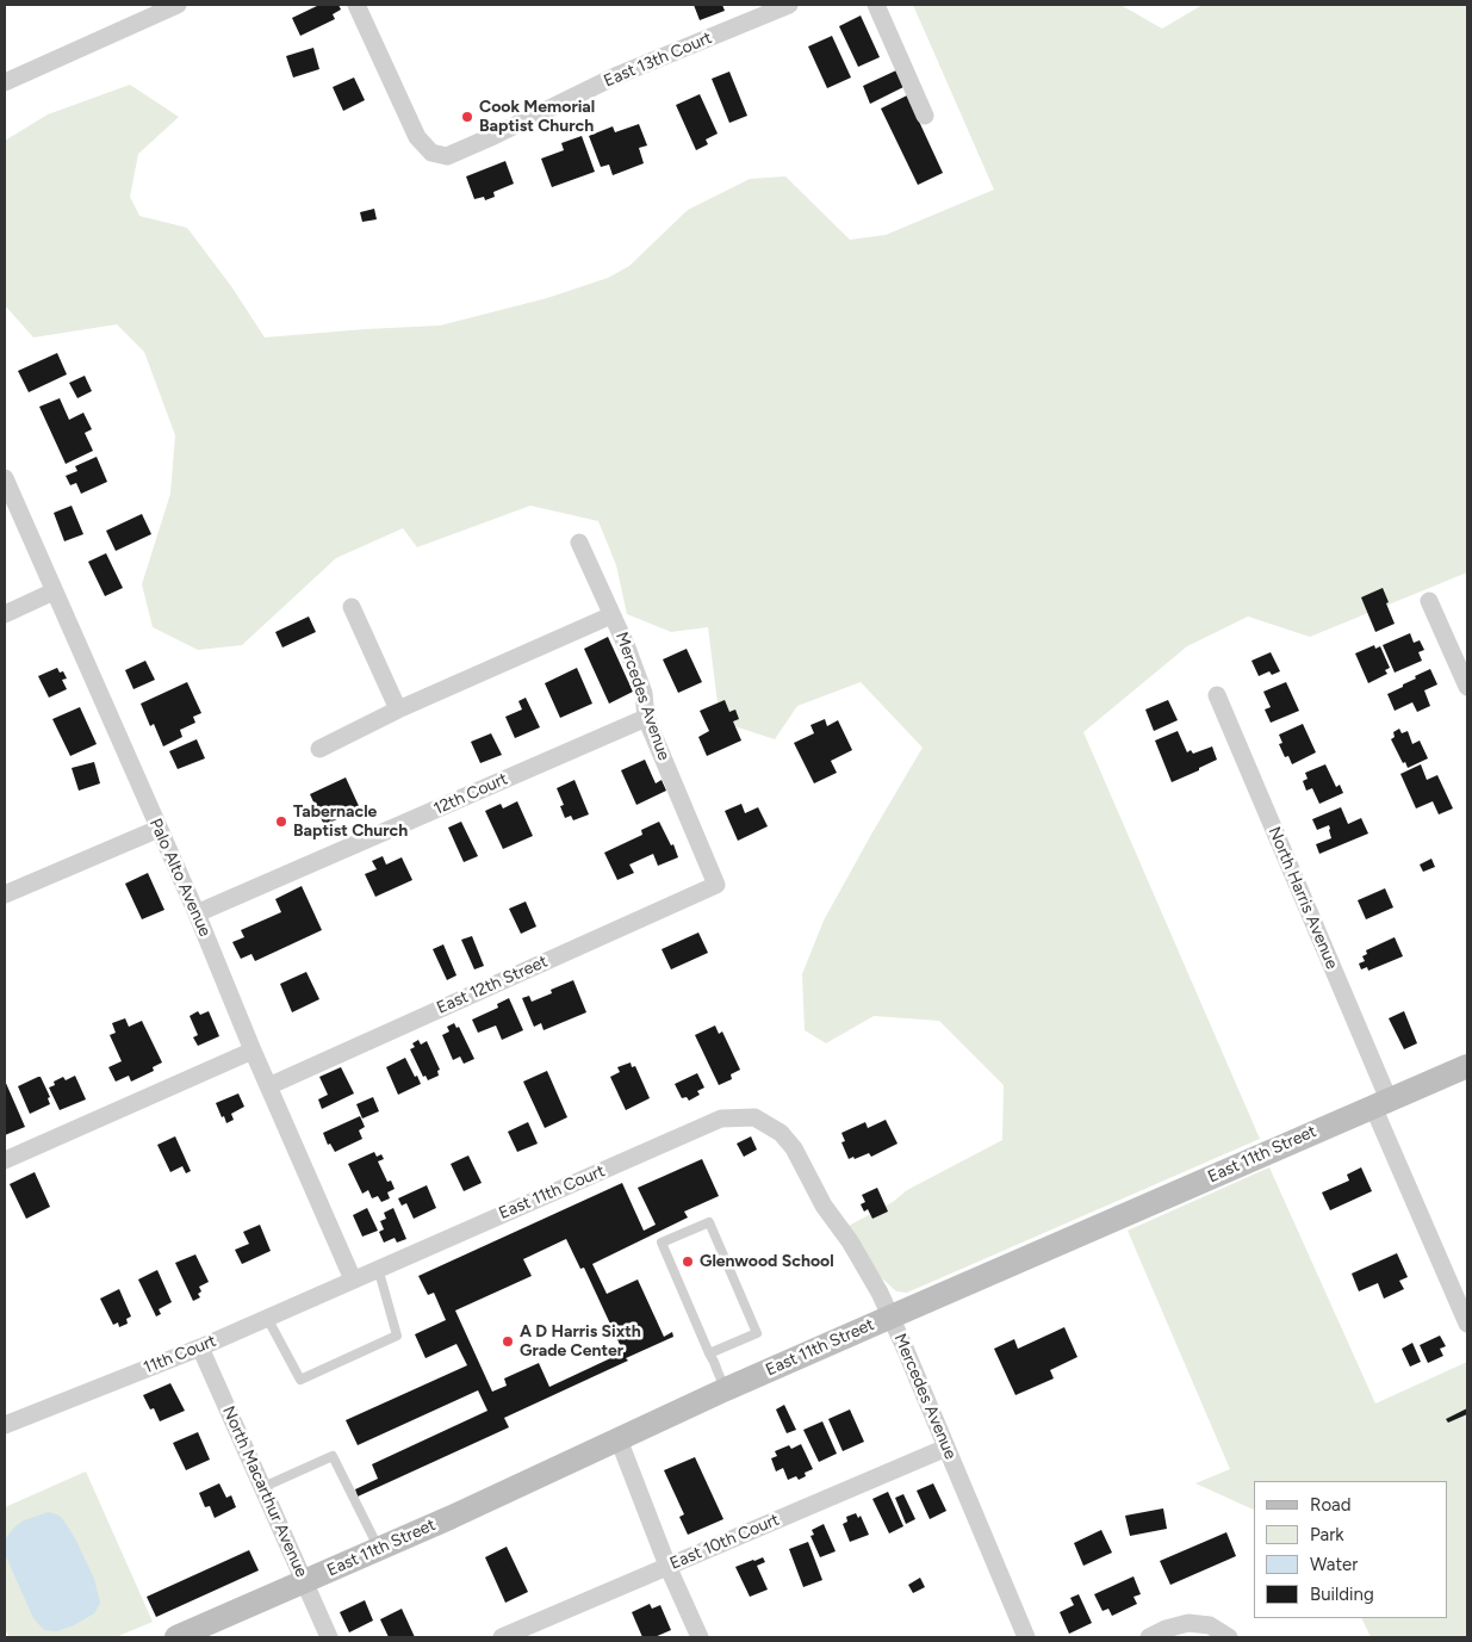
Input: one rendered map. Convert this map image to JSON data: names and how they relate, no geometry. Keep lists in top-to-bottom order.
{
  "streets": {
    "main road": ["East 11th Street"],
    "street": [
      "East 13th Court",
      "Mercedes Avenue",
      "12th Court",
      "Palo Alto Avenue",
      "North Harris Avenue",
      "East 12th Street",
      "East 11th Court",
      "11th Court",
      "North Macarthur Avenue",
      "East 10th Court"
    ]
  },
  "crossings": [
    ["Mercedes Avenue", "12th Court"],
    ["Mercedes Avenue", "East 12th Street"],
    ["Mercedes Avenue", "East 11th Street"],
    ["Mercedes Avenue", "East 11th Court"],
    ["Mercedes Avenue", "East 10th Court"],
    ["12th Court", "Palo Alto Avenue"],
    ["Palo Alto Avenue", "East 12th Street"],
    ["Palo Alto Avenue", "East 11th Court"],
    ["Palo Alto Avenue", "11th Court"],
    ["North Harris Avenue", "East 11th Street"],
    ["East 11th Street", "North Macarthur Avenue"],
    ["East 11th Court", "11th Court"],
    ["11th Court", "North Macarthur Avenue"]
  ],
  "places": [
    "Cook Memorial Baptist Church",
    "Tabernacle Baptist Church",
    "Glenwood School",
    "A D Harris Sixth Grade Center"
  ],
  "legend": [
    "Road",
    "Park",
    "Water",
    "Building"
  ]
}
